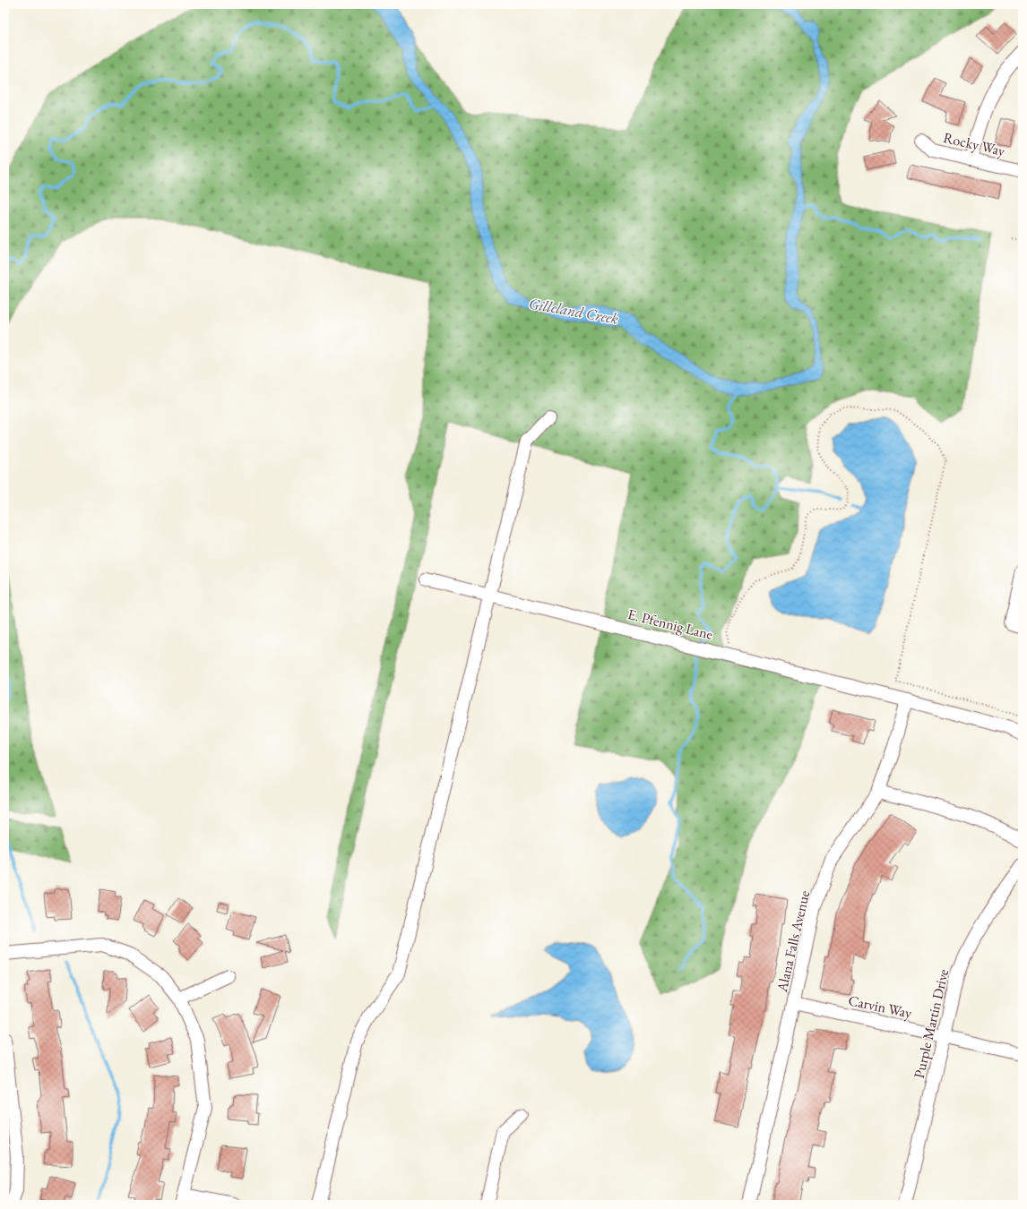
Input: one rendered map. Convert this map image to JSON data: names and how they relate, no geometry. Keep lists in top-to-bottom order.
{
  "streets": {
    "street": [
      "Rocky Way",
      "E. Pfennig Lane",
      "Alana Falls Avenue",
      "Carvin Way",
      "Purple Martin Drive"
    ]
  },
  "crossings": [
    ["E. Pfennig Lane", "Alana Falls Avenue"],
    ["Alana Falls Avenue", "Carvin Way"],
    ["Carvin Way", "Purple Martin Drive"]
  ],
  "water": ["Gilleland Creek"]
}
